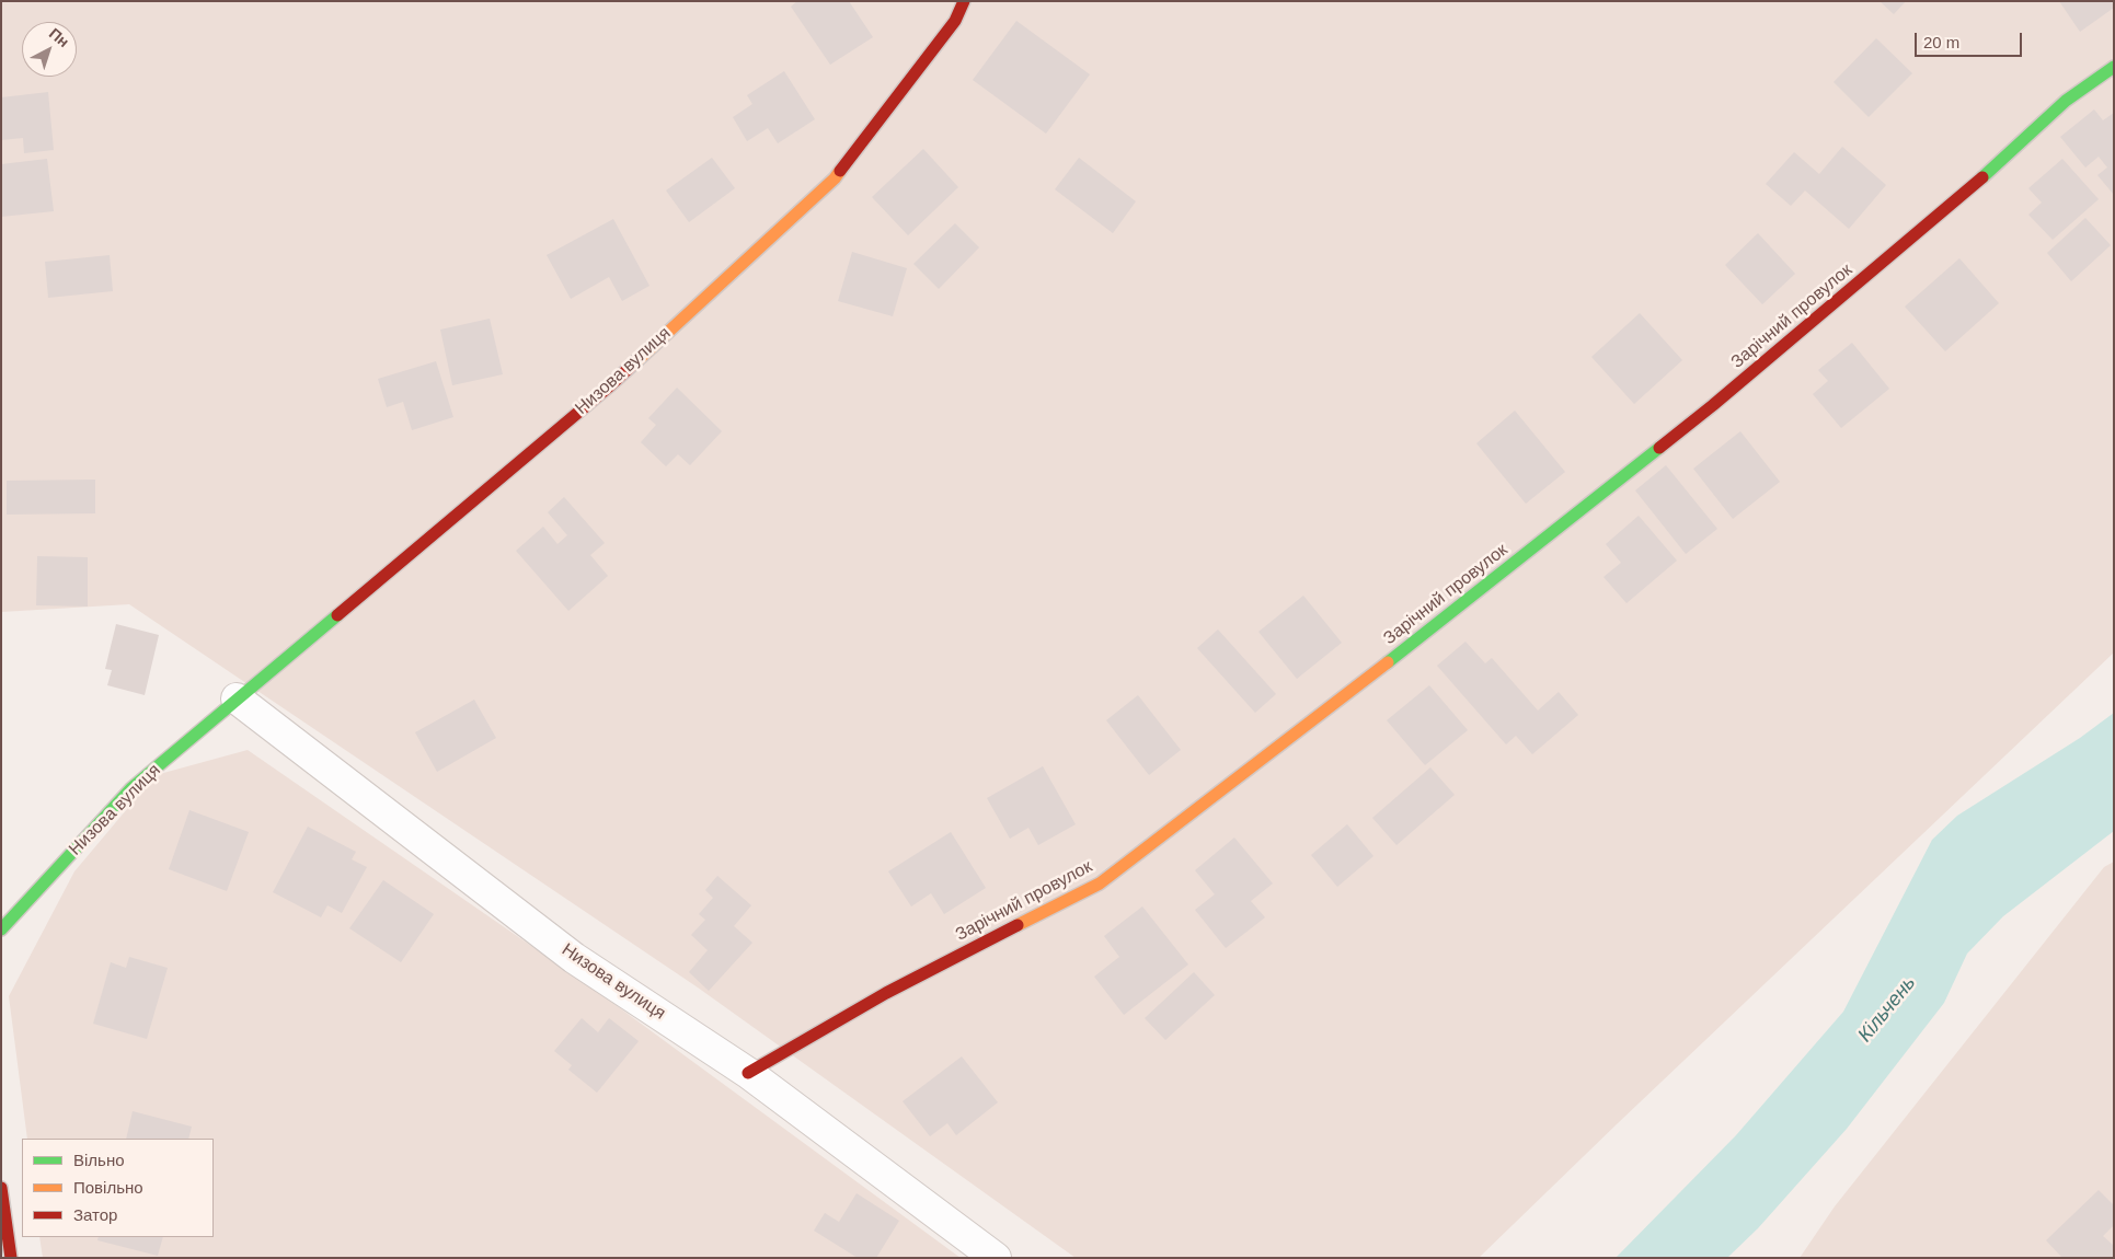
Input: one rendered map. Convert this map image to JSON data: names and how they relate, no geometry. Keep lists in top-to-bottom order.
{
  "streets": {
    "street": ["Зарічний провулок", "Низова вулиця"]
  },
  "crossings": [
    ["Зарічний провулок", "Низова вулиця"]
  ],
  "water": ["Кільчень"],
  "legend": ["Вільно", "Повільно", "Затор"],
  "scale_bar": "20 m",
  "north": "top right"
}
